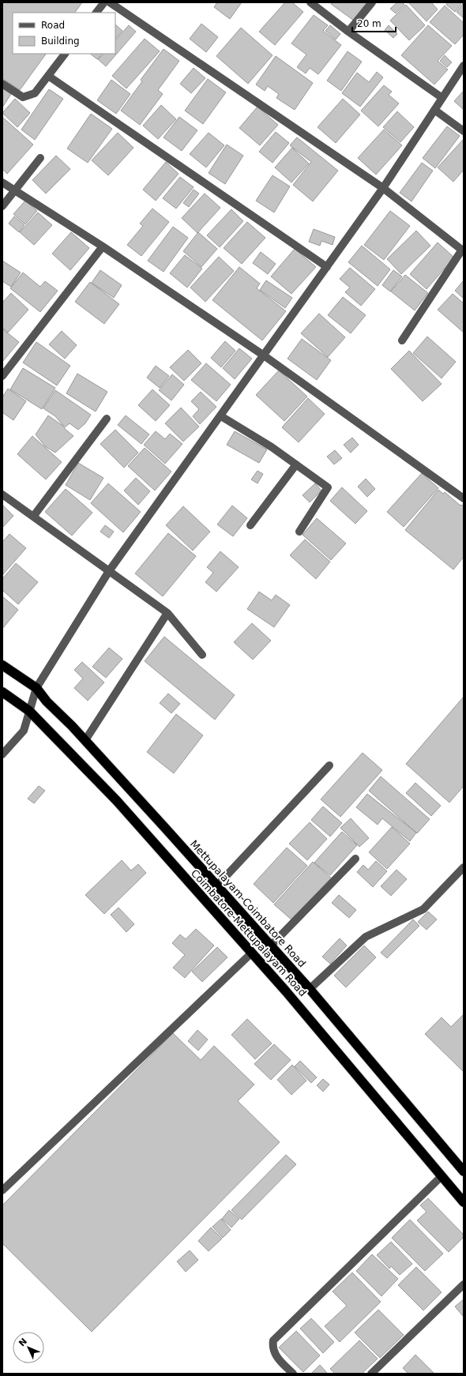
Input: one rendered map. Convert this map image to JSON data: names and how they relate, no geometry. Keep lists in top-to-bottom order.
{
  "streets": {
    "highway": ["Mettupalayam-Coimbatore Road", "Coimbatore-Mettupalayam Road"]
  },
  "legend": ["Road", "Building"],
  "scale_bar": "20 m",
  "north": "top left"
}
